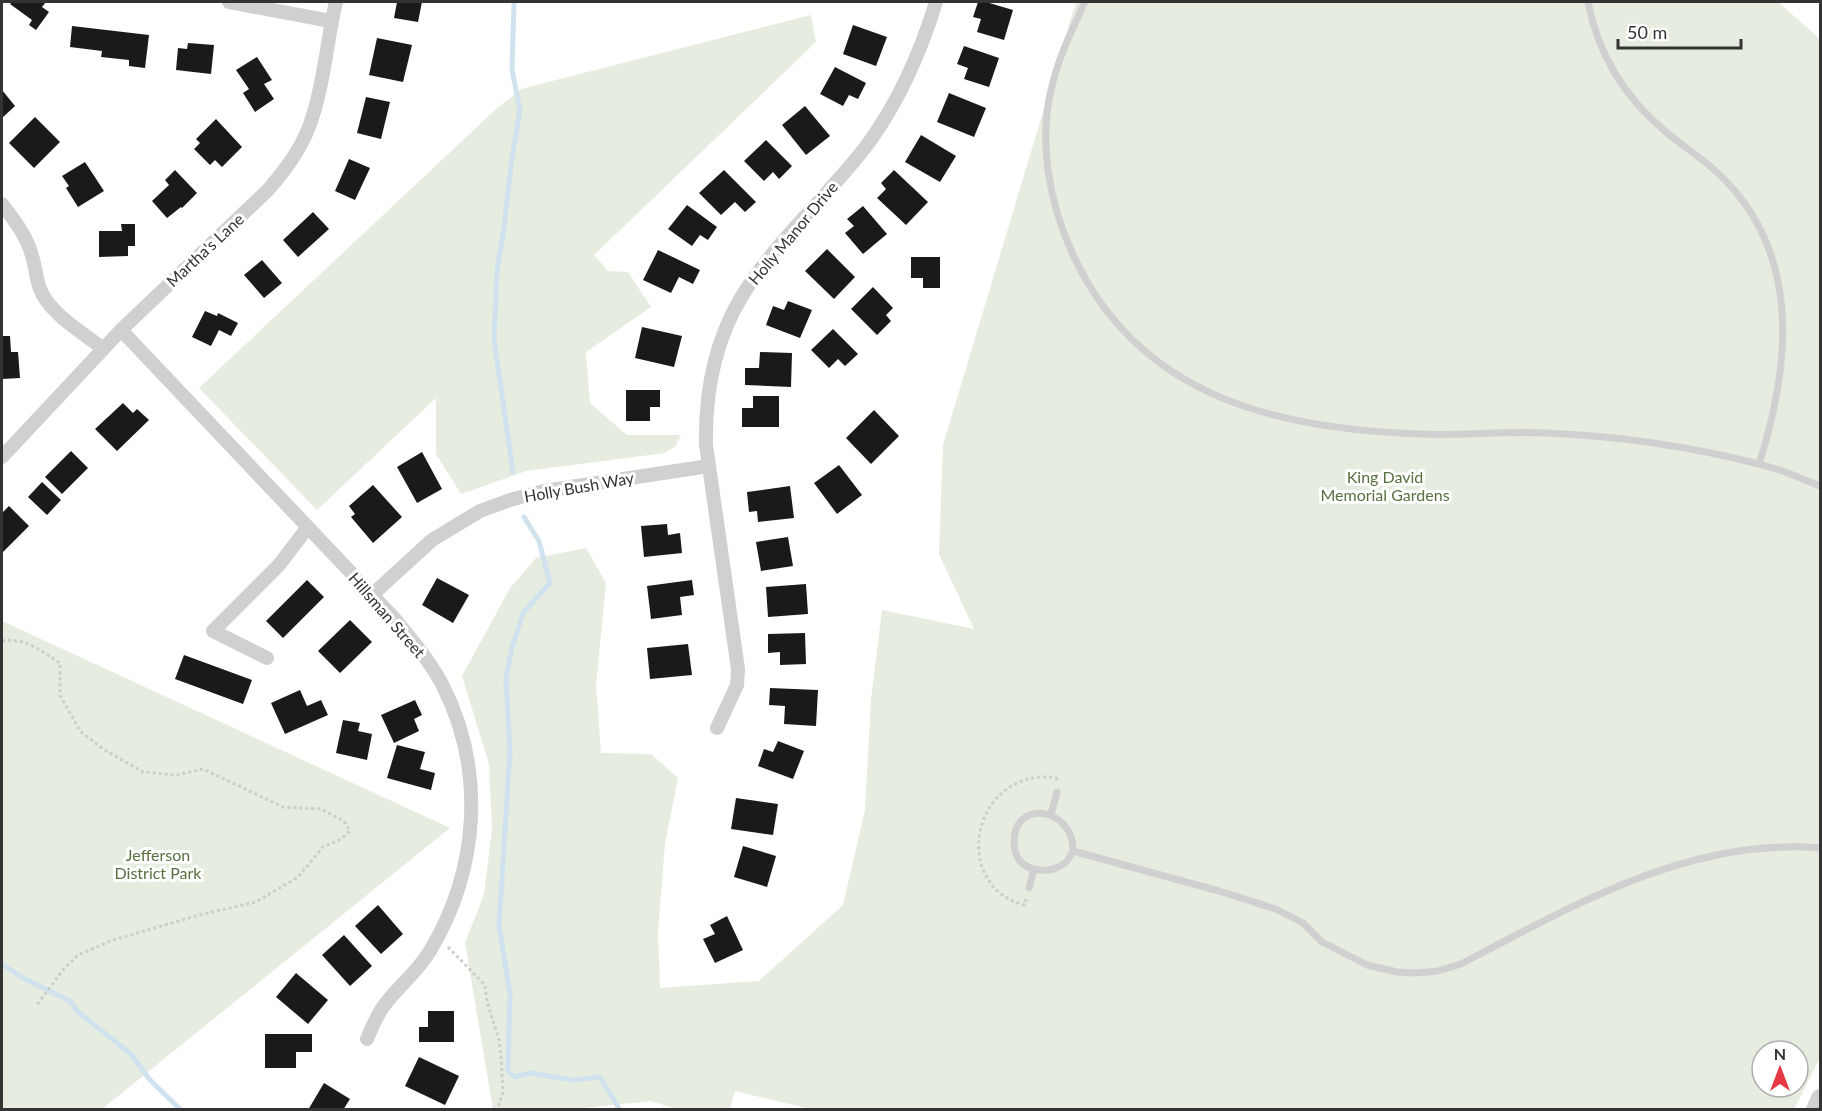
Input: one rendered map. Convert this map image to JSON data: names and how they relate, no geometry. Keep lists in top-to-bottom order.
{
  "streets": {
    "street": [
      "Holly Manor Drive",
      "Martha's Lane",
      "Holly Bush Way",
      "Hillsman Street"
    ]
  },
  "crossings": [
    ["Holly Manor Drive", "Holly Bush Way"],
    ["Martha's Lane", "Hillsman Street"],
    ["Holly Bush Way", "Hillsman Street"]
  ],
  "parks": ["King David Memorial Gardens", "Jefferson District Park"],
  "scale_bar": "50 m",
  "north": "top"
}
